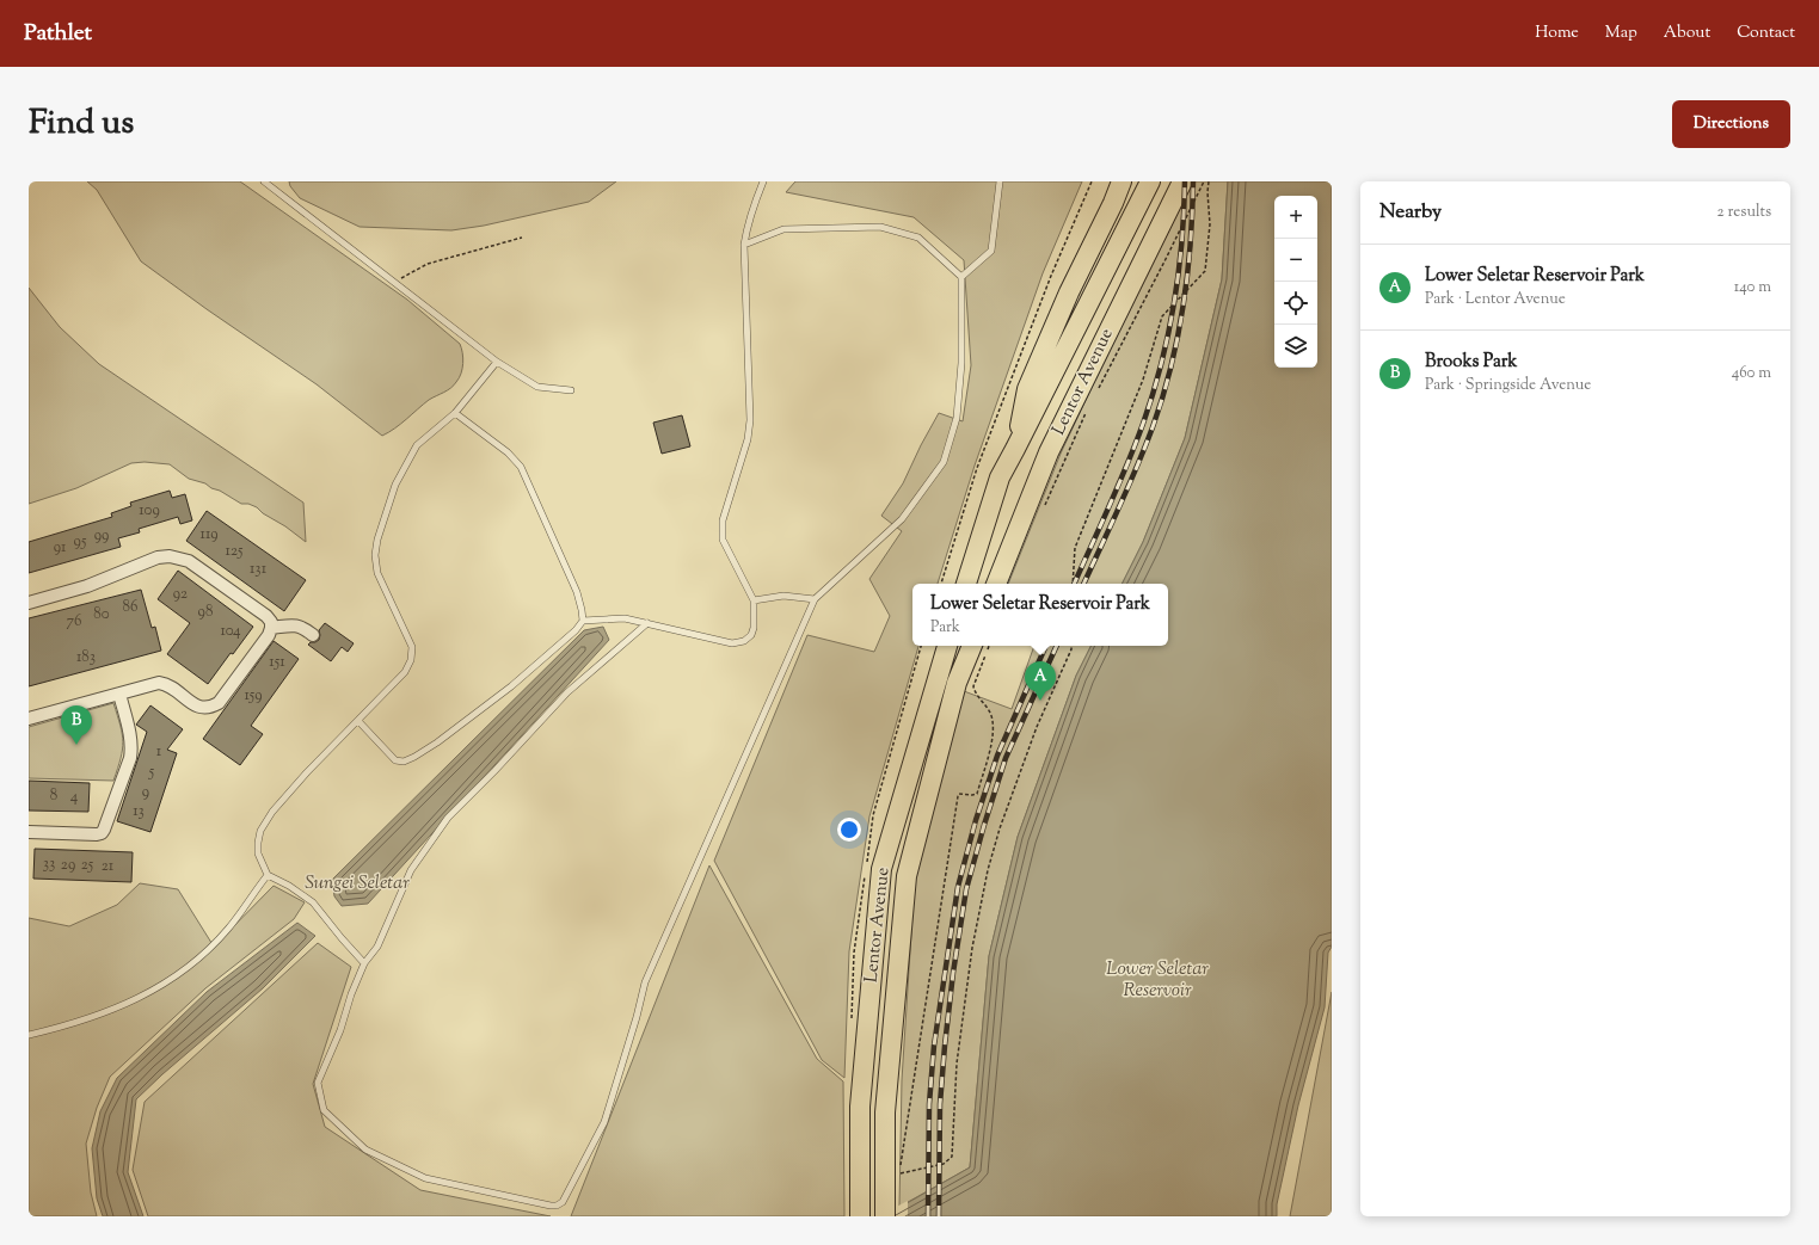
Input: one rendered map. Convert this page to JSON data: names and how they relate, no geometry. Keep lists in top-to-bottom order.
{
  "streets": {
    "main road": ["Lentor Avenue"]
  },
  "water": ["Sungei Seletar", "Lower Seletar Reservoir"],
  "house_numbers": [
    "109",
    "119",
    "99",
    "95",
    "91",
    "125",
    "131",
    "92",
    "86",
    "98",
    "80",
    "76",
    "104",
    "183",
    "151",
    "159",
    "1",
    "5",
    "9",
    "8",
    "4",
    "13",
    "33",
    "29",
    "25",
    "21"
  ],
  "page": {
    "header": "Pathlet",
    "nav": [
      "Home",
      "Map",
      "About",
      "Contact"
    ],
    "title": "Find us",
    "buttons": "Directions",
    "heading": ["Nearby", "2 results"],
    "map_buttons": ["+", "−"],
    "list": [
      {
        "mark": "A",
        "name": "Lower Seletar Reservoir Park",
        "note": "Park · Lentor Avenue",
        "value": "140 m"
      },
      {
        "mark": "B",
        "name": "Brooks Park",
        "note": "Park · Springside Avenue",
        "value": "460 m"
      }
    ],
    "popup": ["Lower Seletar Reservoir Park", "Park"],
    "pins": ["A", "B"]
  }
}
